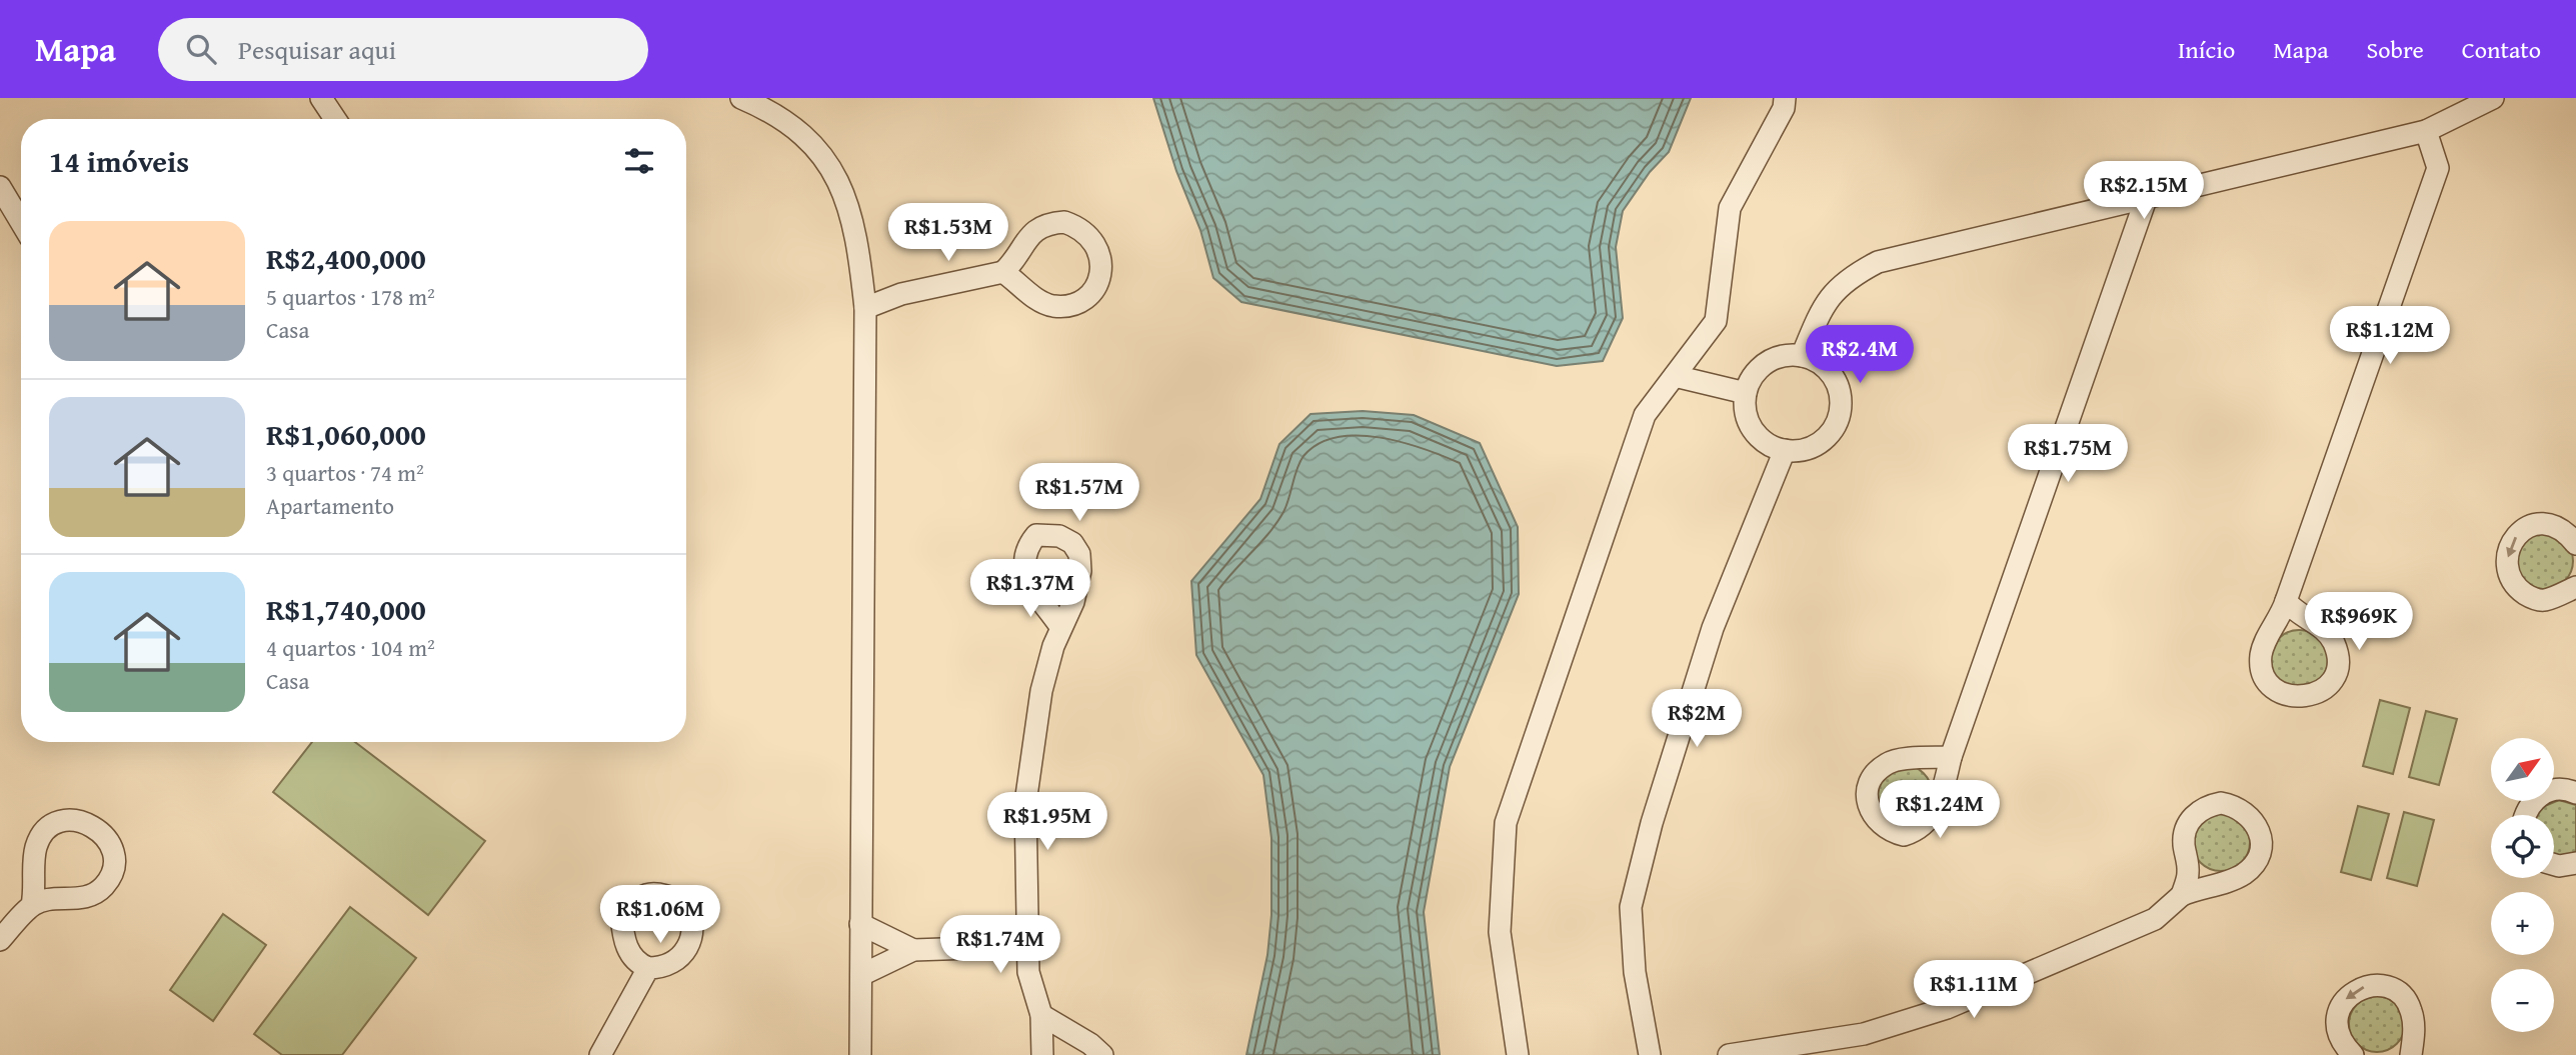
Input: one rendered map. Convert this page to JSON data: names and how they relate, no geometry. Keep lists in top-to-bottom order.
{
  "north": "top right",
  "page": {
    "header": "Mapa",
    "search": "Pesquisar aqui",
    "nav": [
      "Início",
      "Mapa",
      "Sobre",
      "Contato"
    ],
    "heading": "14 imóveis",
    "price": [
      "R$2.15M",
      "R$1.53M",
      "R$1.12M",
      "R$2.4M",
      "R$1.75M",
      "R$1.57M",
      "R$1.37M",
      "R$969K",
      "R$2M",
      "R$1.24M",
      "R$1.95M",
      "R$1.06M",
      "R$1.74M",
      "R$1.11M"
    ],
    "list": [
      {
        "name": "R$2,400,000",
        "note": "5 quartos · 178 m² · Casa"
      },
      {
        "name": "R$1,060,000",
        "note": "3 quartos · 74 m² · Apartamento"
      },
      {
        "name": "R$1,740,000",
        "note": "4 quartos · 104 m² · Casa"
      }
    ],
    "map_buttons": ["+", "−"]
  }
}
